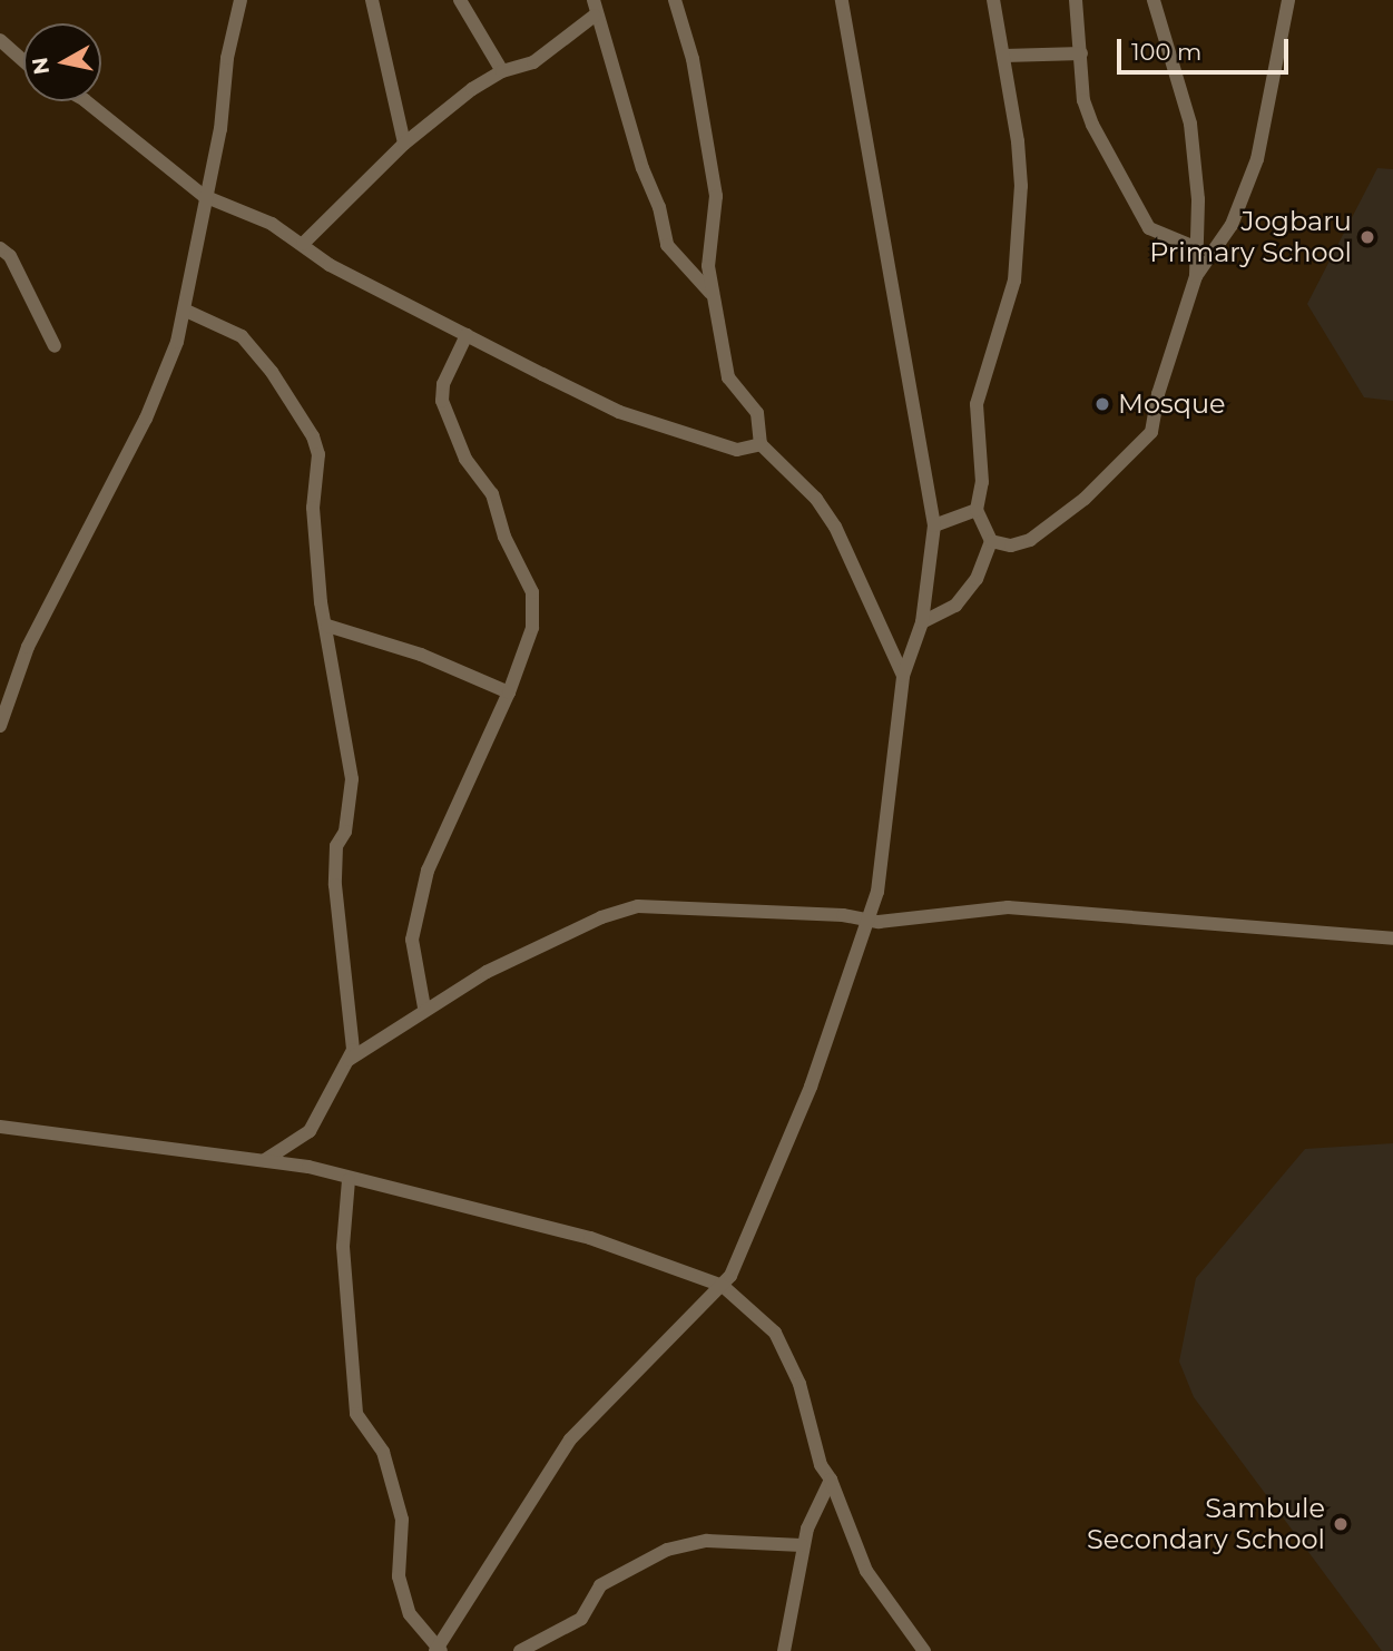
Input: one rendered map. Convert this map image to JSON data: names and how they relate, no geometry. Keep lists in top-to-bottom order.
{
  "places": ["Jogbaru Primary School", "Mosque", "Sambule Secondary School"],
  "scale_bar": "100 m",
  "north": "left"
}
